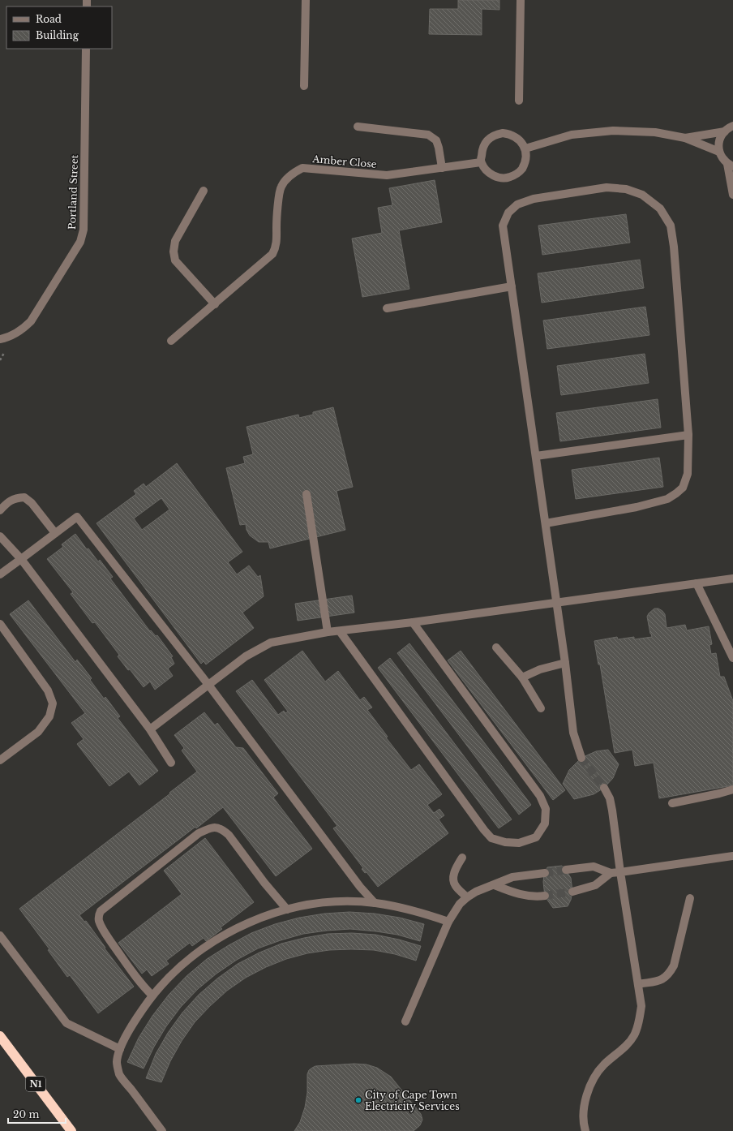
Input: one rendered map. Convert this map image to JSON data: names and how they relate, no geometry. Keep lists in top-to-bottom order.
{
  "streets": {
    "highway": ["N1"],
    "street": ["Amber Close", "Portland Street"]
  },
  "places": ["City of Cape Town Electricity Services"],
  "legend": ["Road", "Building"],
  "scale_bar": "20 m"
}
